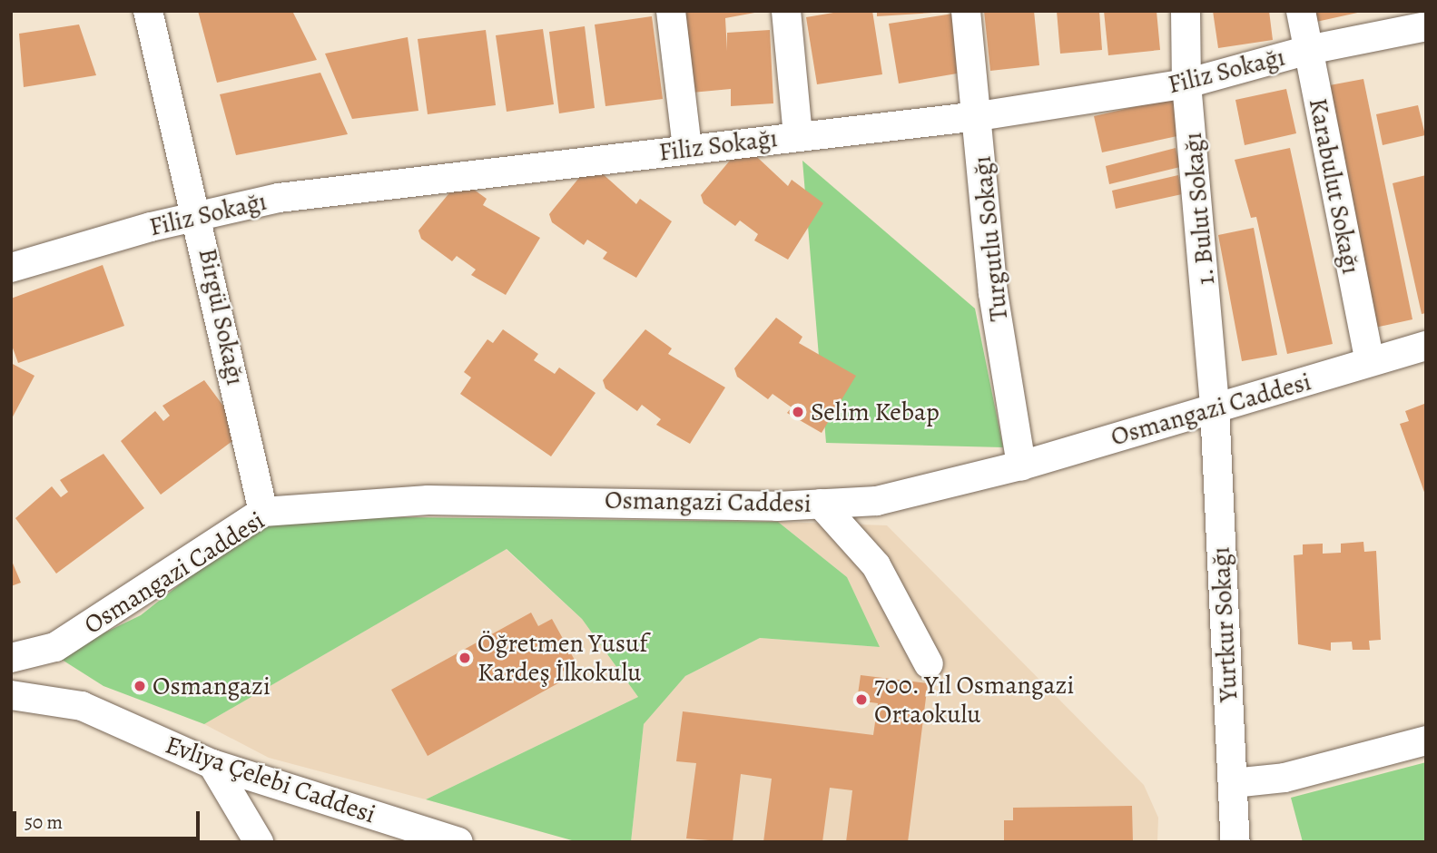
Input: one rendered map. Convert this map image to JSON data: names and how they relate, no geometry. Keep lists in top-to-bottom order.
{
  "streets": {
    "street": [
      "Filiz Sokağı",
      "Karabulut Sokağı",
      "1. Bulut Sokağı",
      "Turgutlu Sokağı",
      "Birgül Sokağı",
      "Osmangazi Caddesi",
      "Yurtkur Sokağı",
      "Evliya Çelebi Caddesi"
    ]
  },
  "crossings": [
    ["Filiz Sokağı", "Karabulut Sokağı"],
    ["Filiz Sokağı", "1. Bulut Sokağı"],
    ["Filiz Sokağı", "Turgutlu Sokağı"],
    ["Filiz Sokağı", "Birgül Sokağı"],
    ["Karabulut Sokağı", "Osmangazi Caddesi"],
    ["1. Bulut Sokağı", "Osmangazi Caddesi"],
    ["1. Bulut Sokağı", "Yurtkur Sokağı"],
    ["Turgutlu Sokağı", "Osmangazi Caddesi"],
    ["Birgül Sokağı", "Osmangazi Caddesi"],
    ["Osmangazi Caddesi", "Yurtkur Sokağı"]
  ],
  "places": [
    "Selim Kebap",
    "Öğretmen Yusuf Kardeş İlkokulu",
    "Osmangazi",
    "700. Yıl Osmangazi Ortaokulu"
  ],
  "scale_bar": "50 m"
}
